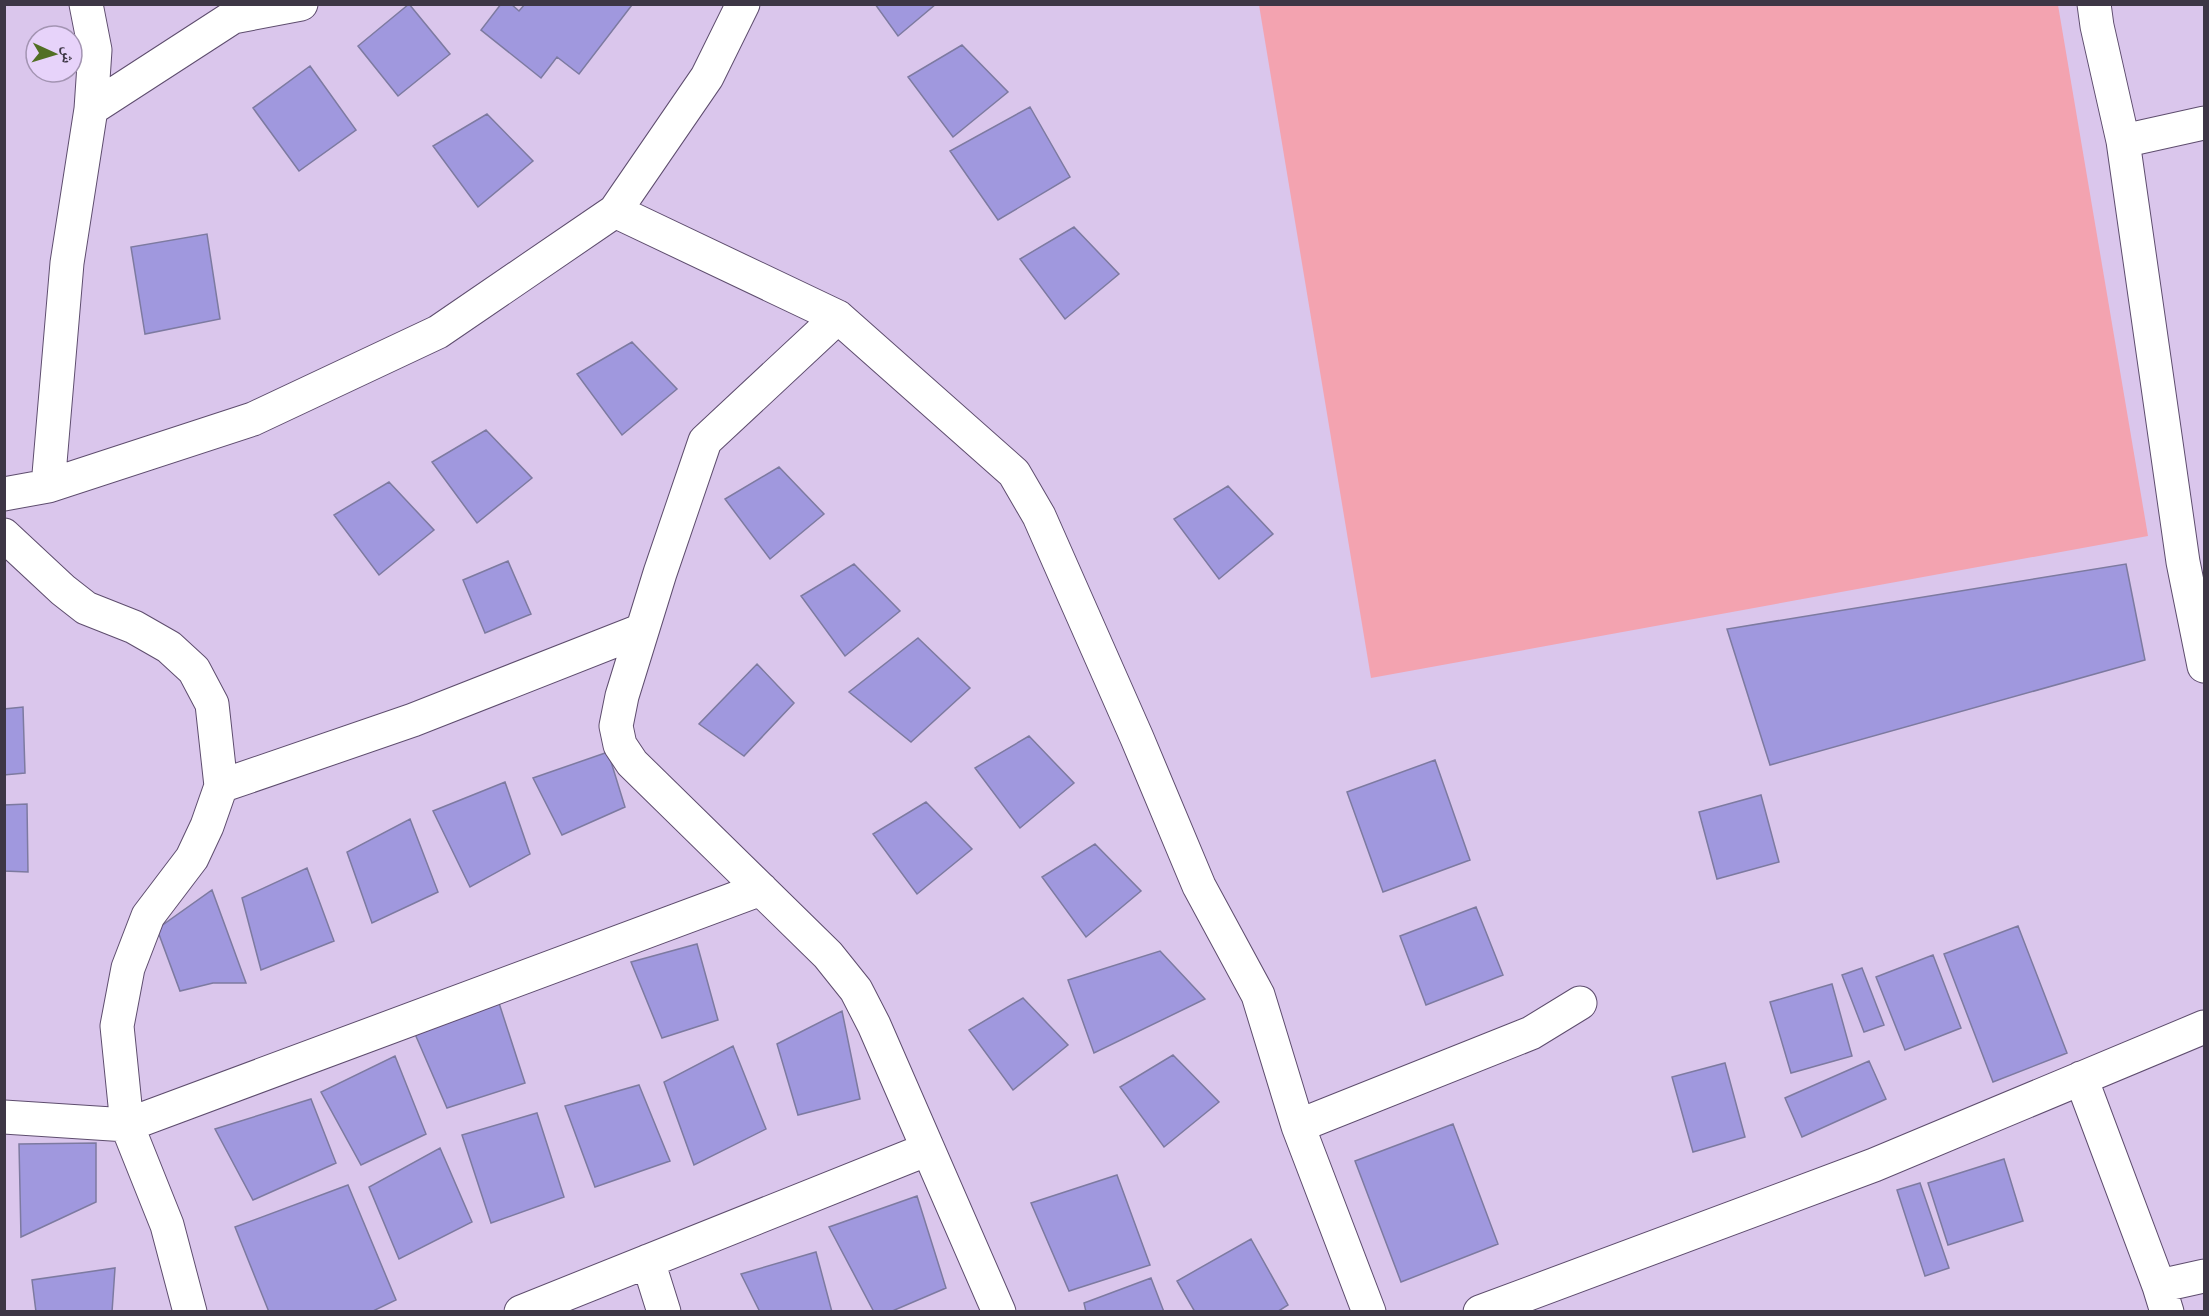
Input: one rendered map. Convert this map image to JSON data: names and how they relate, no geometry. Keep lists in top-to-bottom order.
{
  "north": "right"
}
